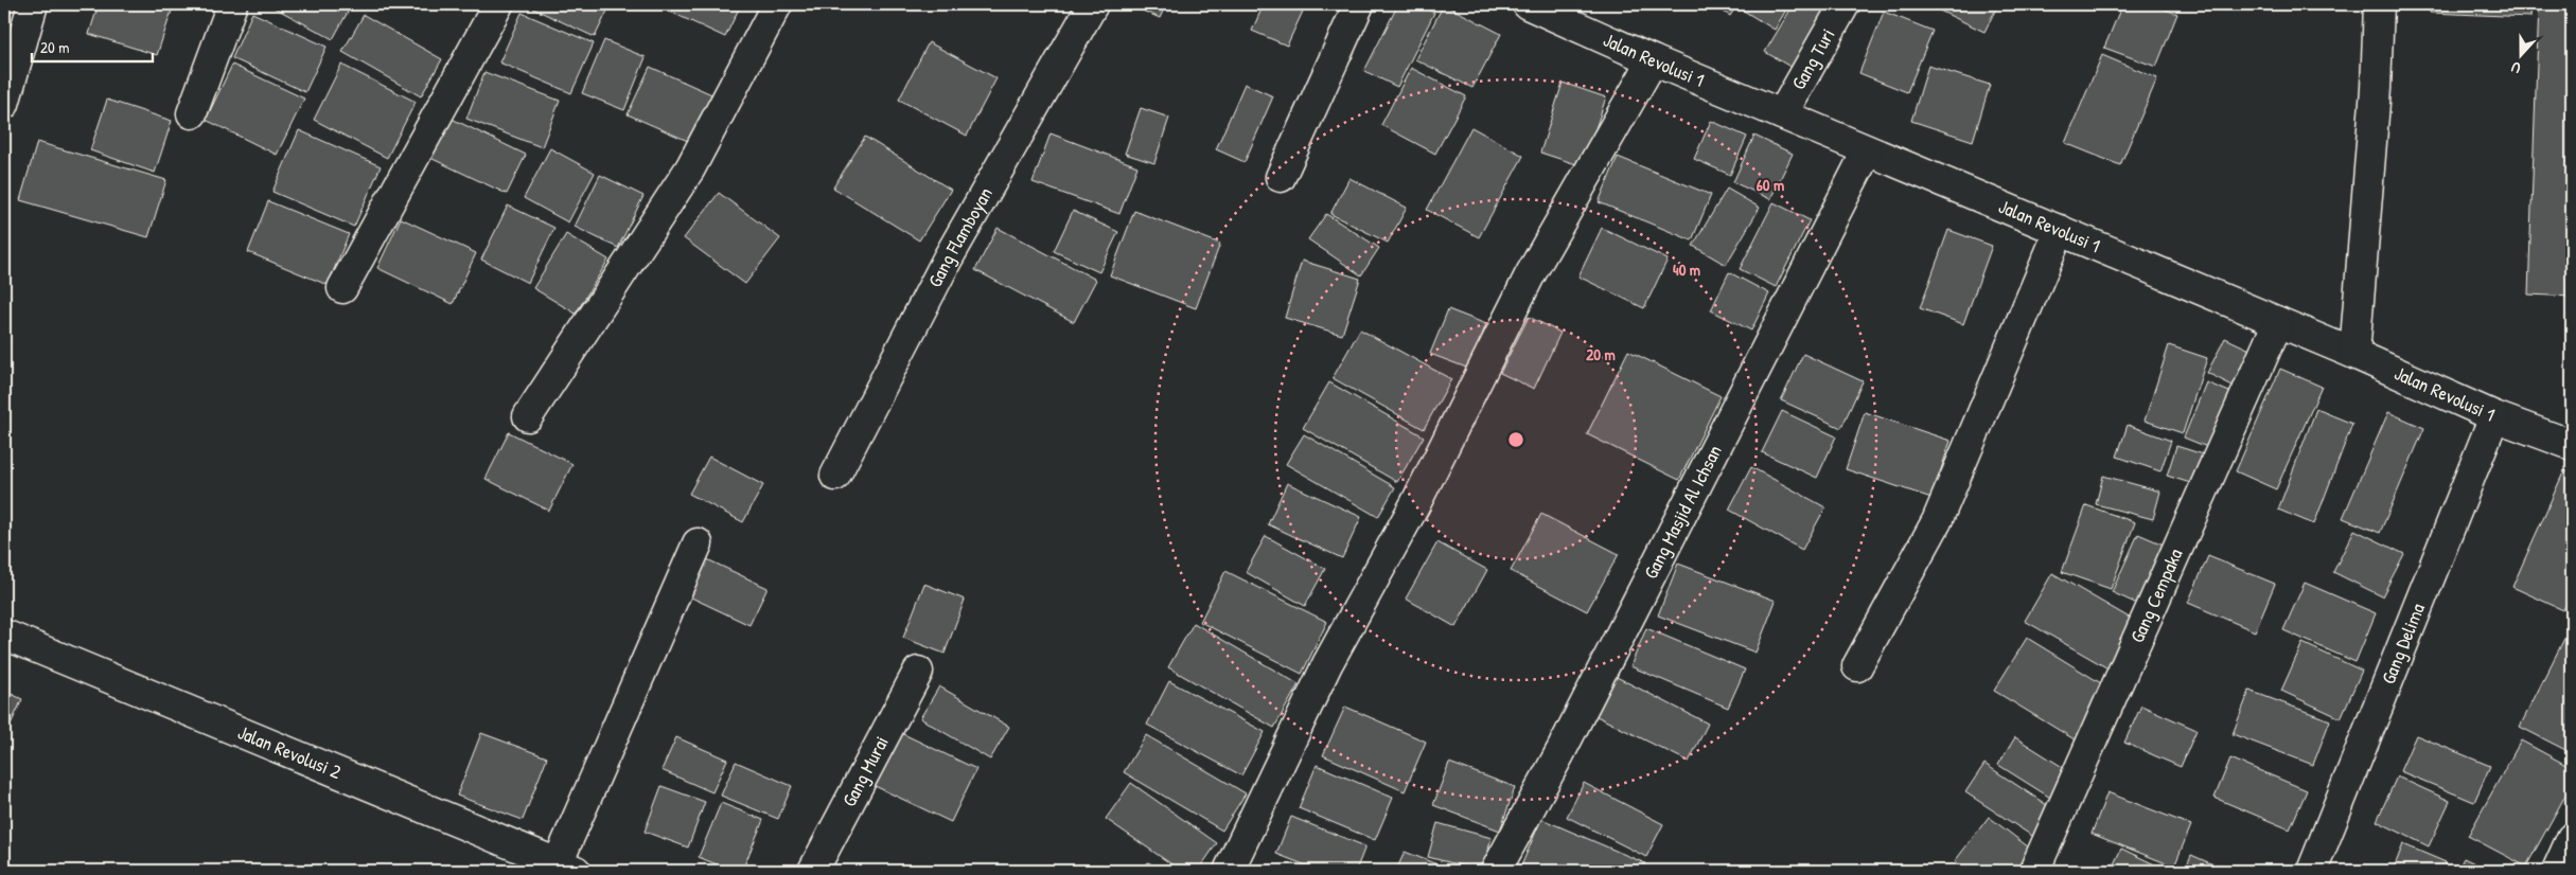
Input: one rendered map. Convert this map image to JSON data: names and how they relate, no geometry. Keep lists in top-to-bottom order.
{
  "streets": {
    "street": [
      "Jalan Revolusi 1",
      "Gang Turi",
      "Gang Flamboyan",
      "Gang Masjid Al Ichsan",
      "Gang Cempaka",
      "Gang Delima",
      "Jalan Revolusi 2",
      "Gang Murai"
    ]
  },
  "crossings": [
    ["Jalan Revolusi 1", "Gang Turi"],
    ["Jalan Revolusi 1", "Gang Masjid Al Ichsan"],
    ["Jalan Revolusi 1", "Gang Cempaka"],
    ["Jalan Revolusi 1", "Gang Delima"]
  ],
  "scale_bar": "20 m",
  "north": "bottom",
  "rings": ["60 m", "40 m", "20 m"]
}
